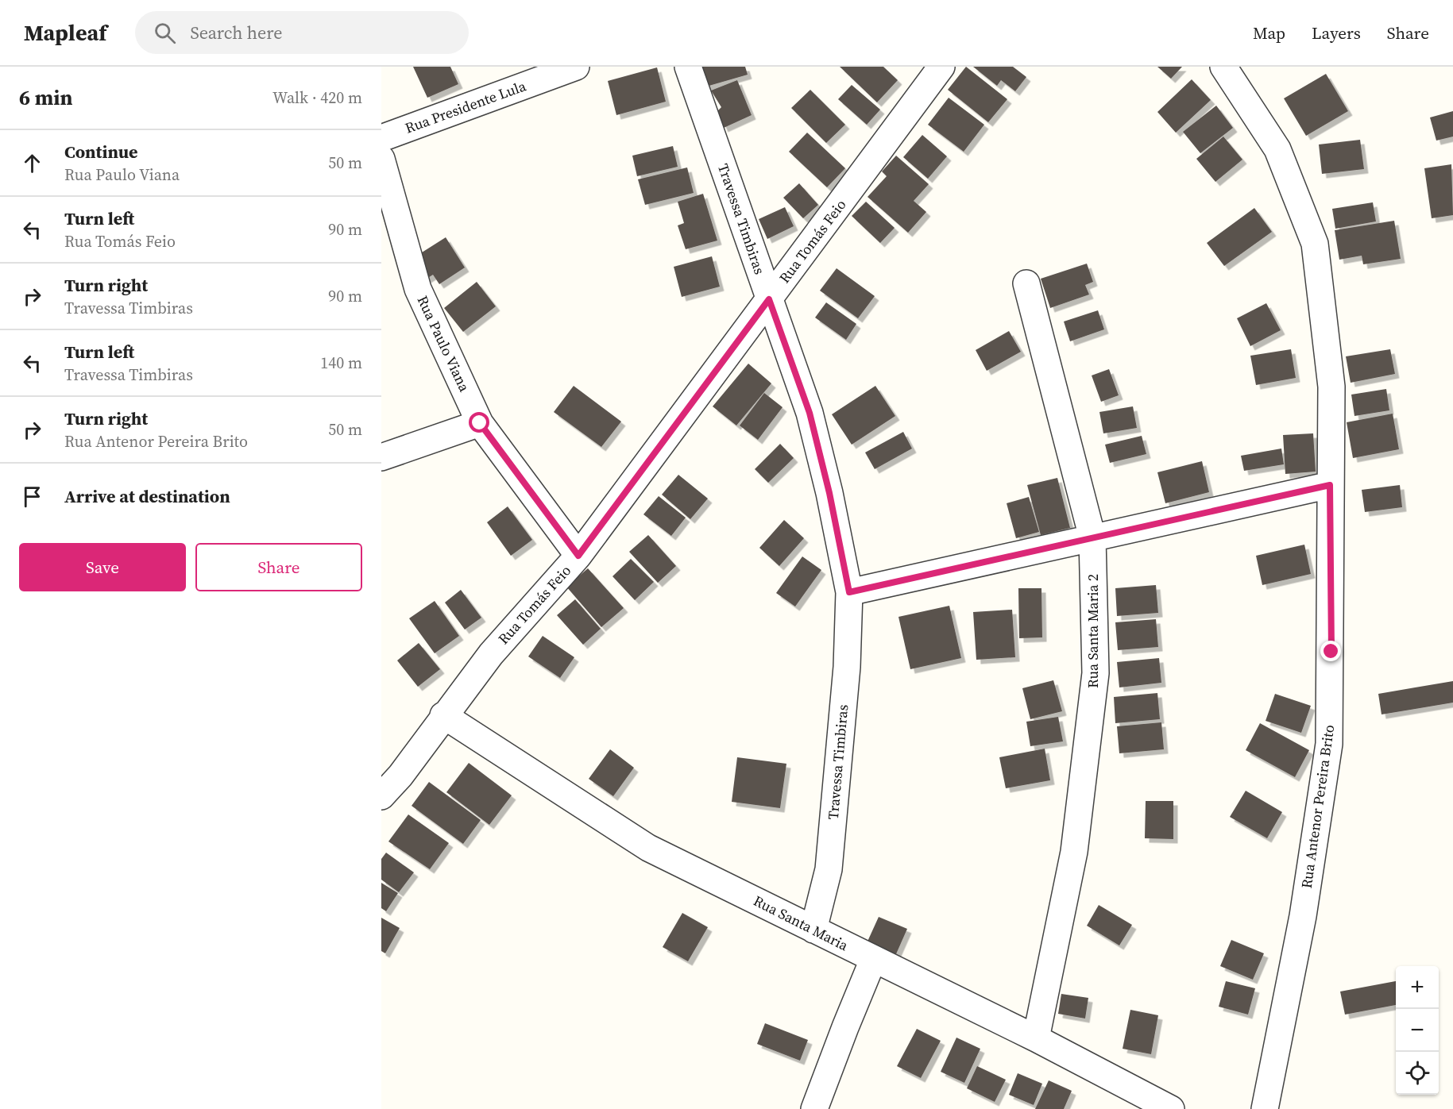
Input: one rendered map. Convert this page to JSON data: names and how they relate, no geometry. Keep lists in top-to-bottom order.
{
  "streets": {
    "street": [
      "Rua Presidente Lula",
      "Travessa Timbiras",
      "Rua Tomás Feio",
      "Rua Paulo Viana",
      "Rua Santa Maria 2",
      "Rua Antenor Pereira Brito",
      "Rua Santa Maria"
    ]
  },
  "crossings": [
    ["Travessa Timbiras", "Rua Tomás Feio"],
    ["Travessa Timbiras", "Rua Santa Maria"],
    ["Rua Tomás Feio", "Rua Paulo Viana"],
    ["Rua Tomás Feio", "Rua Santa Maria"],
    ["Rua Santa Maria 2", "Rua Santa Maria"]
  ],
  "page": {
    "header": "Mapleaf",
    "search": "Search here",
    "nav": ["Map", "Layers", "Share"],
    "heading": ["6 min", "Walk · 420 m"],
    "list": [
      ["Continue", "Rua Paulo Viana", "50 m"],
      ["Turn left", "Rua Tomás Feio", "90 m"],
      ["Turn right", "Travessa Timbiras", "90 m"],
      ["Turn left", "Travessa Timbiras", "140 m"],
      ["Turn right", "Rua Antenor Pereira Brito", "50 m"],
      "Arrive at destination"
    ],
    "buttons": ["Save", "Share"],
    "map_buttons": ["+", "−"]
  }
}
